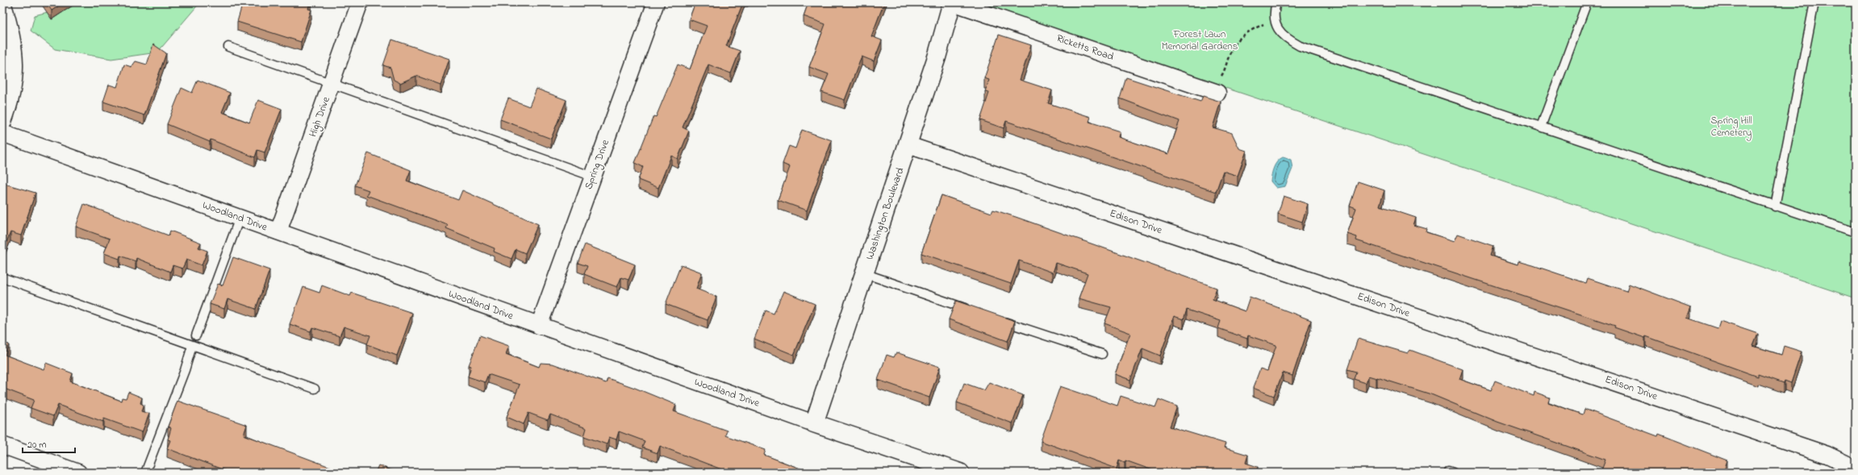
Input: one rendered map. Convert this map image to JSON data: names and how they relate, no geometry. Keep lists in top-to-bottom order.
{
  "streets": {
    "street": [
      "Ricketts Road",
      "High Drive",
      "Spring Drive",
      "Washington Boulevard",
      "Woodland Drive",
      "Edison Drive"
    ]
  },
  "crossings": [
    ["Ricketts Road", "Washington Boulevard"],
    ["High Drive", "Woodland Drive"],
    ["Spring Drive", "Woodland Drive"],
    ["Washington Boulevard", "Woodland Drive"],
    ["Washington Boulevard", "Edison Drive"]
  ],
  "parks": ["Forest Lawn Memorial Gardens", "Spring Hill Cemetery"],
  "scale_bar": "20 m"
}
